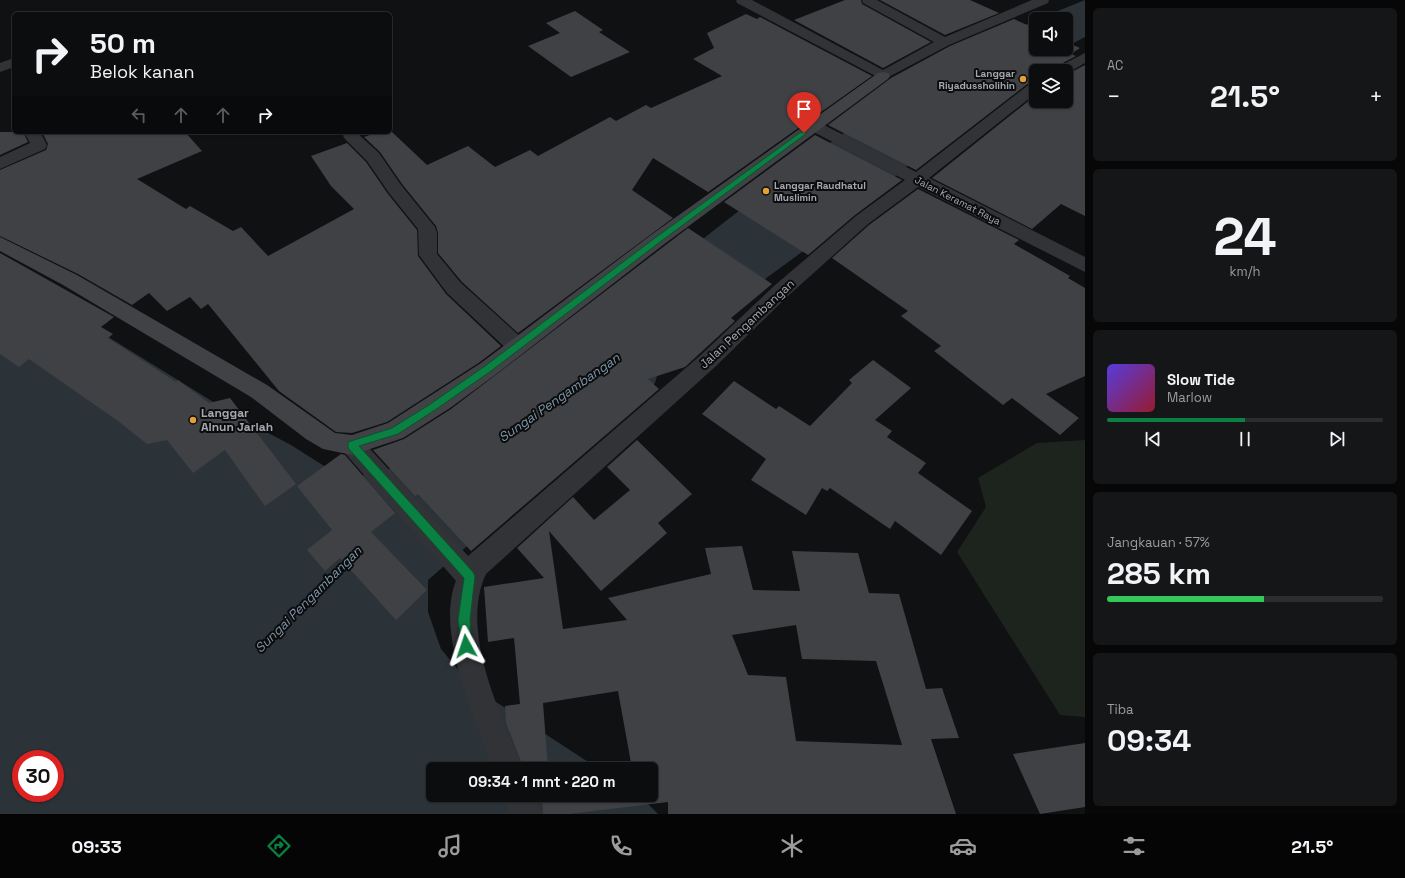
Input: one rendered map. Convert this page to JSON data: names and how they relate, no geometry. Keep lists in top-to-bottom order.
{
  "streets": {
    "street": ["Jalan Keramat Raya", "Jalan Pengambangan"]
  },
  "crossings": [
    ["Jalan Keramat Raya", "Jalan Pengambangan"]
  ],
  "water": ["Sungai Pengambangan"],
  "places": ["Langgar Riyadussholihin", "Langgar Raudhatul Muslimin", "Langgar Ainun Jariah"],
  "page": {
    "tile": [
      "AC",
      ["24", "km/h"],
      ["Jangkauan · 57%", "285 km"],
      ["Tiba", "09:34"]
    ],
    "turn": ["50 m", "Belok kanan"],
    "heat": ["−", "21.5°", "+"],
    "song": ["Slow Tide", "Marlow"],
    "limit": "30",
    "trip": "09:34 · 1 mnt · 220 m",
    "tabs": ["09:33", "21.5°"]
  }
}
